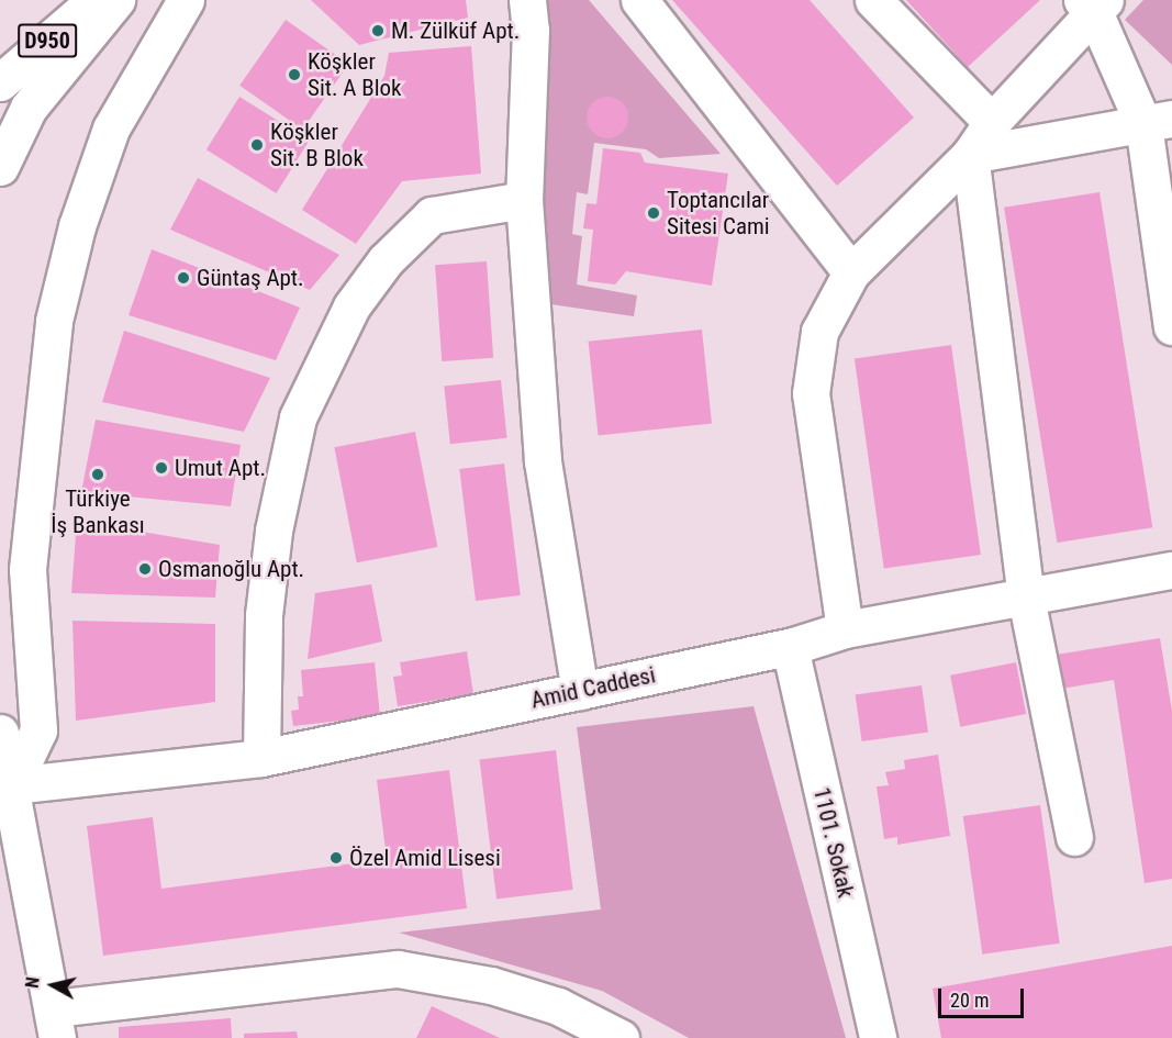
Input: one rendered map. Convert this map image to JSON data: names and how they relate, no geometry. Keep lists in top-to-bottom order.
{
  "streets": {
    "main road": ["D950", "Amid Caddesi", "1101. Sokak"]
  },
  "crossings": [
    ["Amid Caddesi", "1101. Sokak"]
  ],
  "places": [
    "M. Zülküf Apt.",
    "Köşkler Sit. A Blok",
    "Köşkler Sit. B Blok",
    "Toptancılar Sitesi Cami",
    "Güntaş Apt.",
    "Umut Apt.",
    "Türkiye İş Bankası",
    "Osmanoğlu Apt.",
    "Özel Amid Lisesi"
  ],
  "scale_bar": "20 m",
  "north": "left"
}
